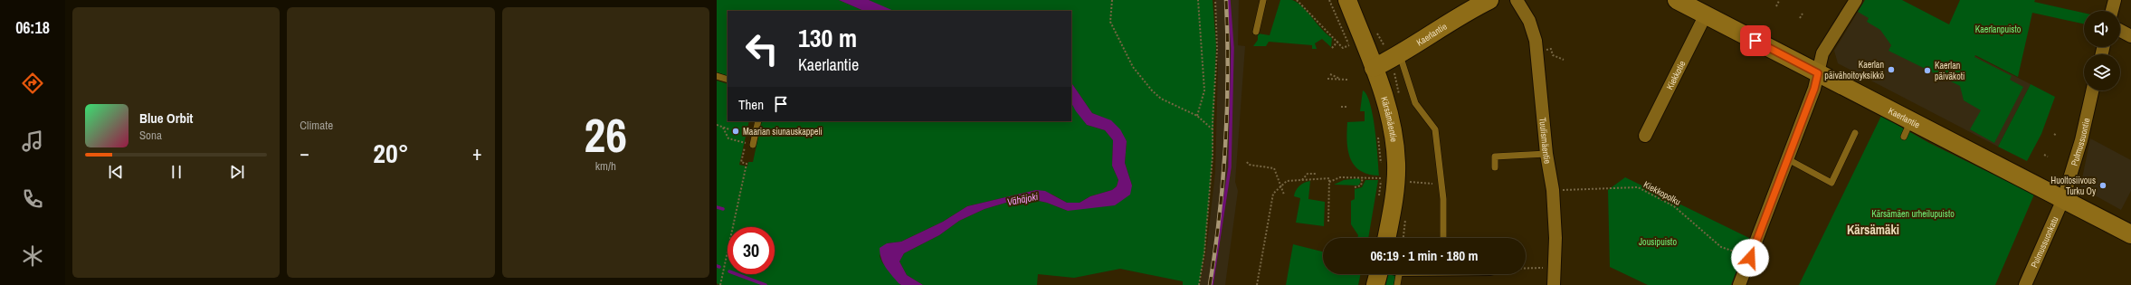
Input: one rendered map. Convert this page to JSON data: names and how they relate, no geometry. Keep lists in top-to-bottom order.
{
  "streets": {
    "street": [
      "Kaerlantie",
      "Kiekkotie",
      "Kärsämäentie",
      "Tuulismäentie",
      "Pulmussuontie",
      "Pulmussuonkatu"
    ],
    "path": ["Kiekkopolku"]
  },
  "crossings": [
    ["Kaerlantie", "Kiekkotie"],
    ["Kaerlantie", "Kärsämäentie"],
    ["Kaerlantie", "Pulmussuontie"],
    ["Kaerlantie", "Pulmussuonkatu"],
    ["Tuulismäentie", "Kiekkopolku"],
    ["Pulmussuontie", "Pulmussuonkatu"]
  ],
  "districts": ["Kärsämäki"],
  "water": ["Vähäjoki"],
  "parks": ["Kaerlanpuisto", "Kärsämäen urheilupuisto", "Jousipuisto"],
  "places": [
    "Kaerlan päivähoitoyksikkö",
    "Kaerlan päiväkoti",
    "Maarian siunauskappeli",
    "Huoltosiivous Turku Oy"
  ],
  "page": {
    "tabs": "06:18",
    "tile": [
      "Climate",
      ["26", "km/h"]
    ],
    "turn": ["130 m", "Kaerlantie"],
    "then": "Then",
    "song": ["Blue Orbit", "Sona"],
    "heat": ["−", "20°", "+"],
    "limit": "30",
    "trip": "06:19 · 1 min · 180 m"
  }
}
